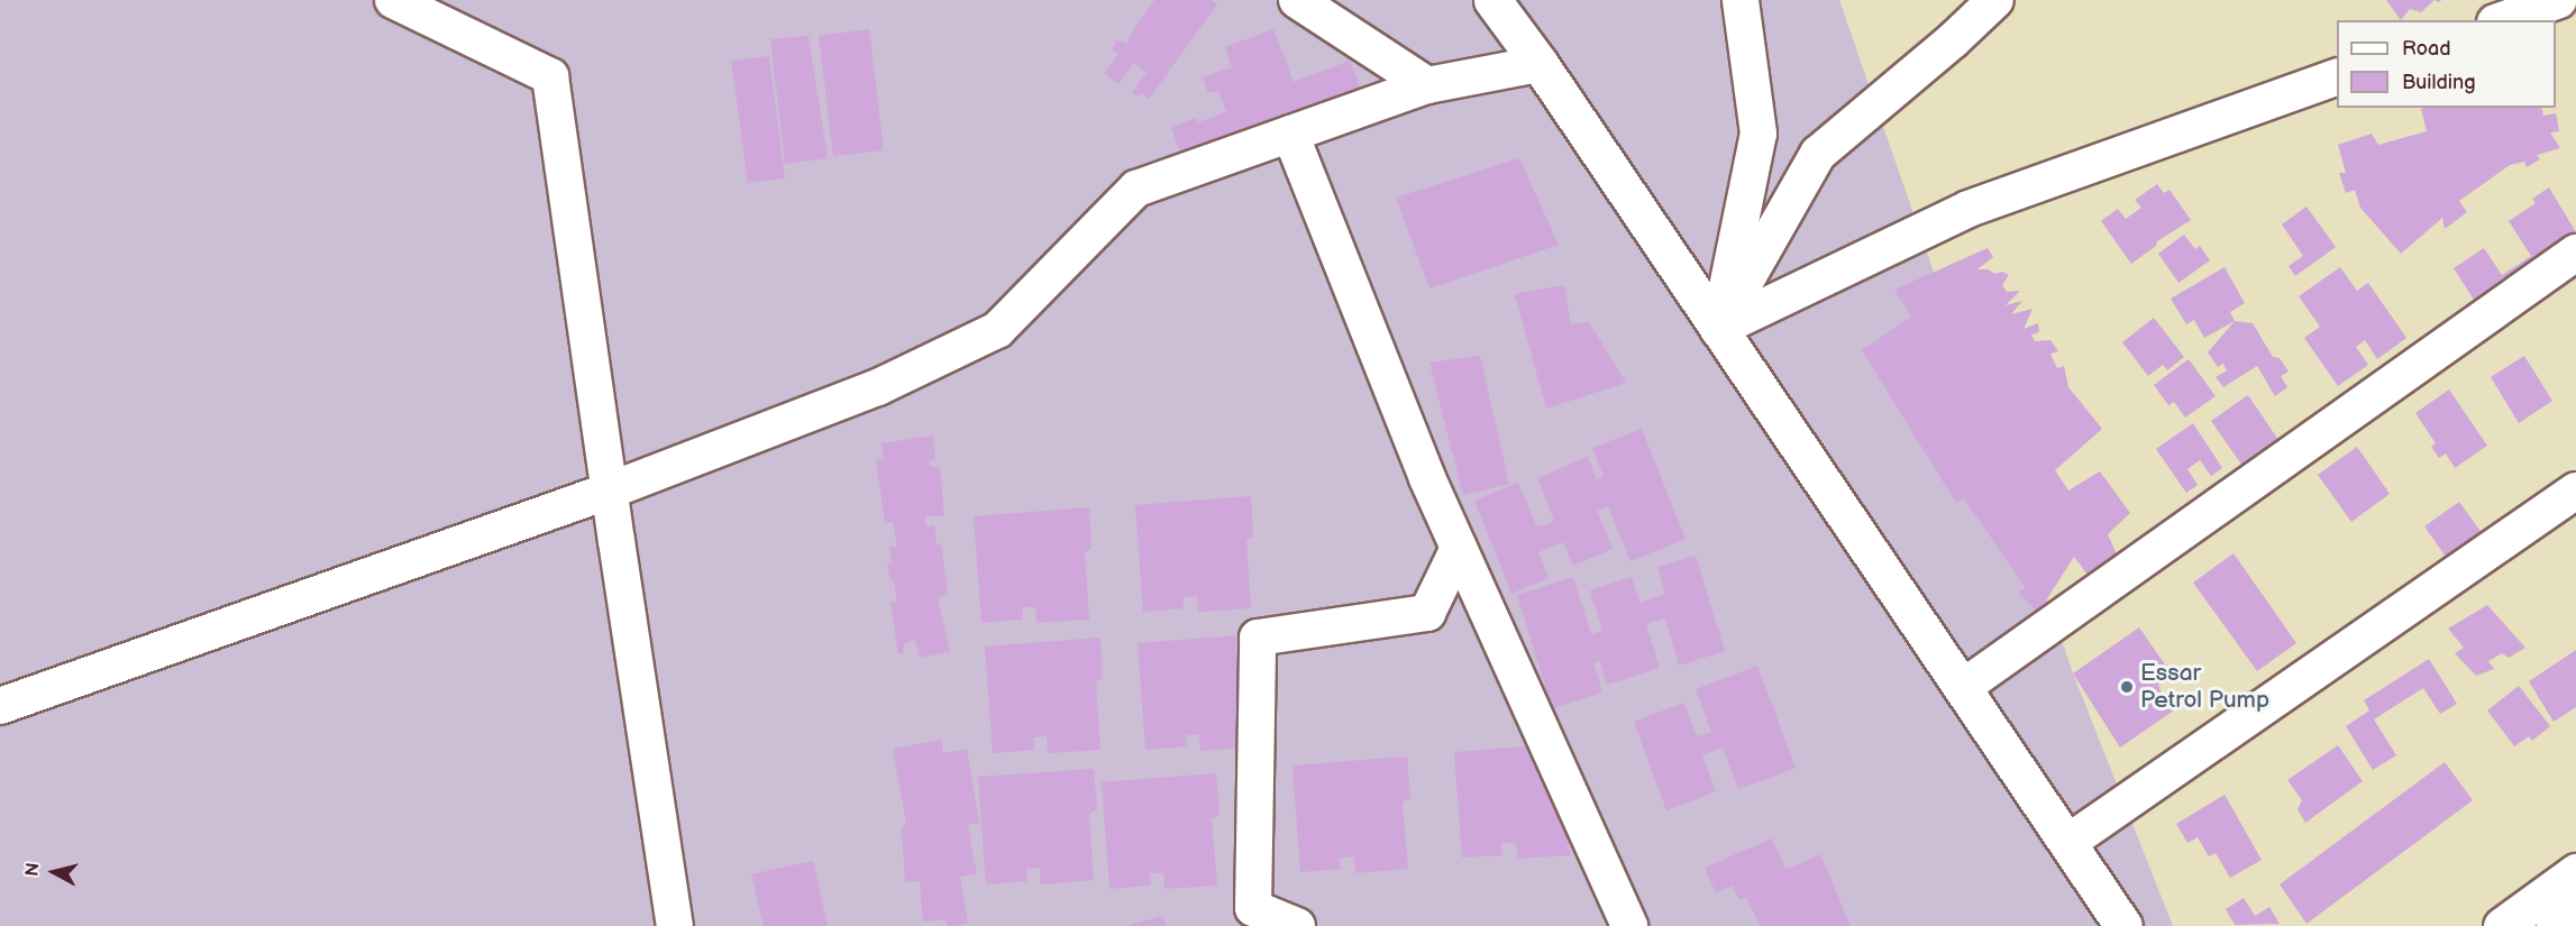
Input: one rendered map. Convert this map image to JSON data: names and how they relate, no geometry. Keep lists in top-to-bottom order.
{
  "places": ["Essar Petrol Pump"],
  "legend": ["Road", "Building"],
  "north": "left"
}
